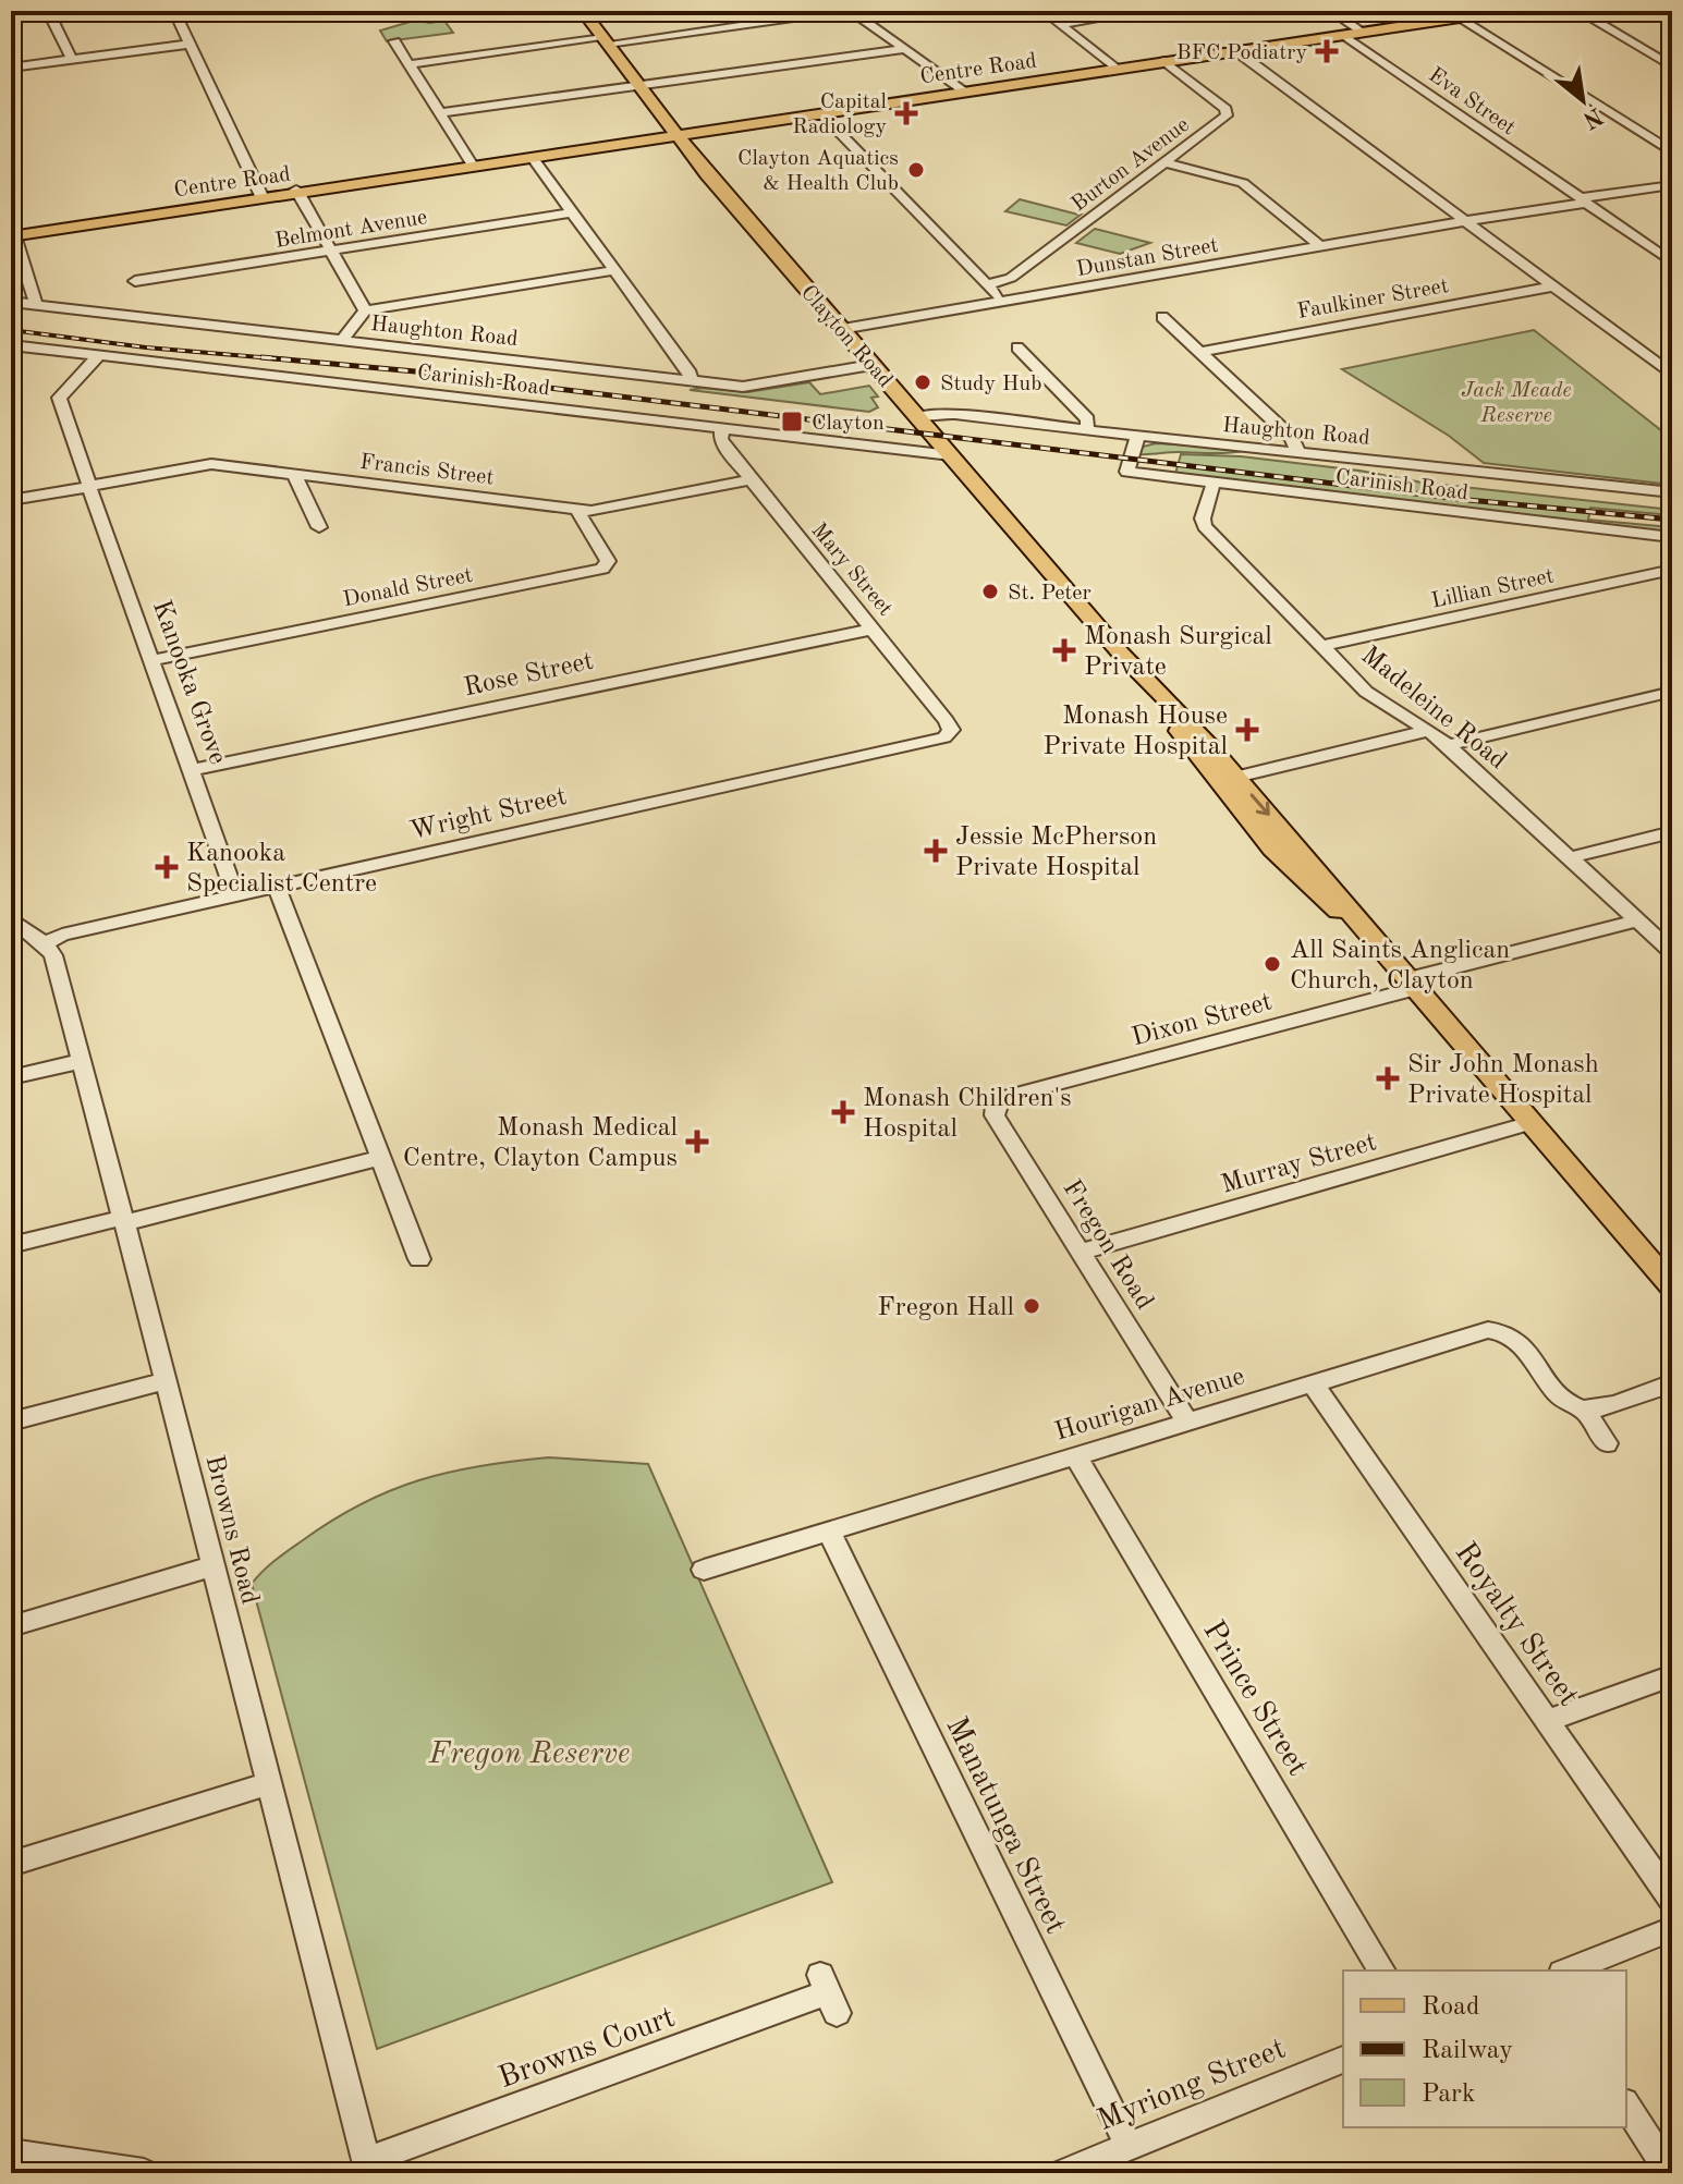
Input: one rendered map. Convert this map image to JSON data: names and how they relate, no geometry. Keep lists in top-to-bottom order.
{
  "streets": {
    "main road": ["Centre Road", "Clayton Road"],
    "street": [
      "Eva Street",
      "Burton Avenue",
      "Belmont Avenue",
      "Dunstan Street",
      "Faulkiner Street",
      "Haughton Road",
      "Carinish Road",
      "Francis Street",
      "Mary Street",
      "Donald Street",
      "Lillian Street",
      "Rose Street",
      "Kanooka Grove",
      "Madeleine Road",
      "Wright Street",
      "Dixon Street",
      "Murray Street",
      "Fregon Road",
      "Hourigan Avenue",
      "Browns Road",
      "Royalty Street",
      "Prince Street",
      "Manatunga Street",
      "Browns Court",
      "Myriong Street"
    ]
  },
  "crossings": [
    ["Centre Road", "Eva Street"],
    ["Centre Road", "Burton Avenue"],
    ["Centre Road", "Clayton Road"],
    ["Eva Street", "Dunstan Street"],
    ["Dunstan Street", "Clayton Road"],
    ["Haughton Road", "Clayton Road"],
    ["Haughton Road", "Carinish Road"],
    ["Clayton Road", "Carinish Road"],
    ["Clayton Road", "Dixon Street"],
    ["Clayton Road", "Murray Street"],
    ["Carinish Road", "Mary Street"],
    ["Carinish Road", "Kanooka Grove"],
    ["Carinish Road", "Madeleine Road"],
    ["Francis Street", "Mary Street"],
    ["Francis Street", "Donald Street"],
    ["Francis Street", "Kanooka Grove"],
    ["Mary Street", "Rose Street"],
    ["Mary Street", "Wright Street"],
    ["Donald Street", "Kanooka Grove"],
    ["Lillian Street", "Madeleine Road"],
    ["Rose Street", "Kanooka Grove"],
    ["Kanooka Grove", "Wright Street"],
    ["Madeleine Road", "Dixon Street"],
    ["Wright Street", "Browns Road"],
    ["Dixon Street", "Fregon Road"],
    ["Murray Street", "Fregon Road"],
    ["Fregon Road", "Hourigan Avenue"],
    ["Hourigan Avenue", "Royalty Street"],
    ["Hourigan Avenue", "Prince Street"],
    ["Hourigan Avenue", "Manatunga Street"],
    ["Browns Road", "Browns Court"],
    ["Manatunga Street", "Myriong Street"]
  ],
  "parks": ["Jack Meade Reserve", "Fregon Reserve"],
  "places": {
    "health": [
      "BFC Podiatry",
      "Capital Radiology",
      "Monash Surgical Private",
      "Monash House Private Hospital",
      "Jessie McPherson Private Hospital",
      "Kanooka Specialist Centre",
      "Sir John Monash Private Hospital",
      "Monash Children's Hospital",
      "Monash Medical Centre, Clayton Campus"
    ],
    "other": [
      "Clayton Aquatics & Health Club",
      "Study Hub",
      "St. Peter",
      "All Saints Anglican Church, Clayton",
      "Fregon Hall"
    ],
    "transit": ["Clayton"]
  },
  "legend": ["Road", "Railway", "Park"],
  "north": "bottom right"
}
